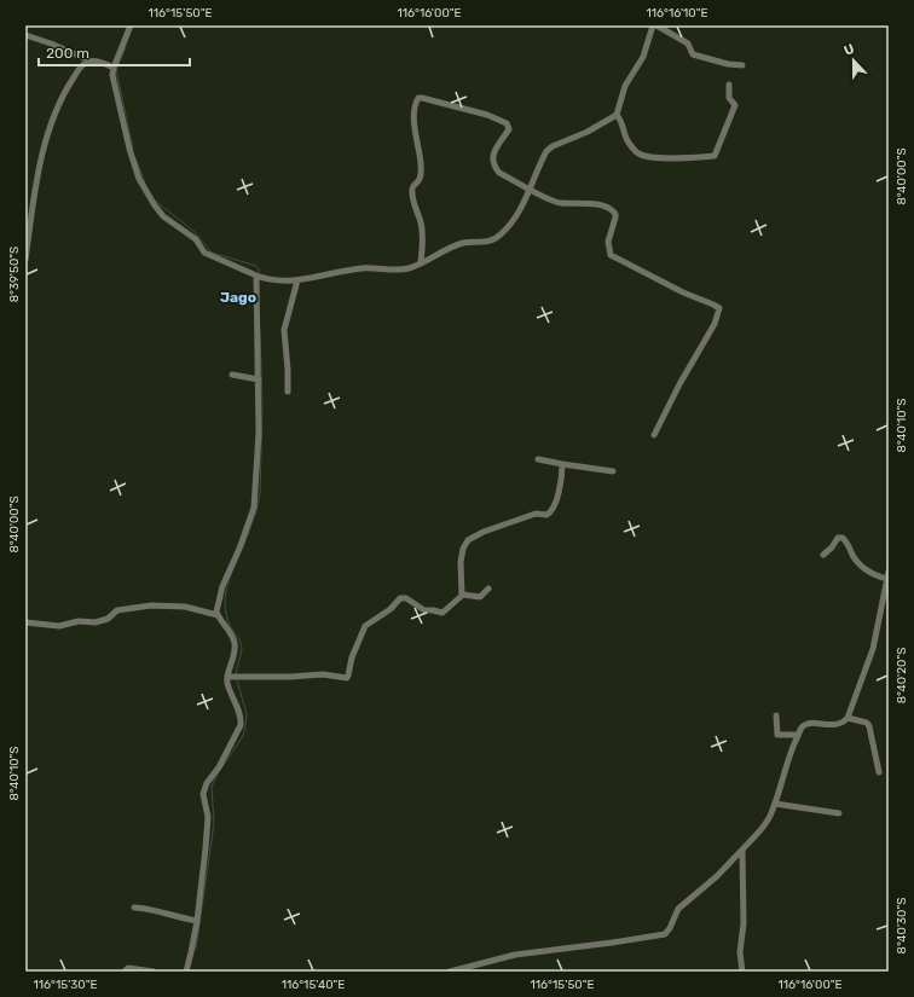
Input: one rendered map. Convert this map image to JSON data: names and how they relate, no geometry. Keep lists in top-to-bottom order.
{
  "districts": ["Jago"],
  "scale_bar": "200 m",
  "north": "top",
  "coordinates": [
    "116°15'50\"E",
    "116°16'00\"E",
    "116°16'10\"E",
    "8°40'00\"S",
    "8°39'50\"S",
    "8°40'10\"S",
    "8°40'20\"S",
    "8°40'30\"S",
    "116°15'30\"E",
    "116°15'40\"E"
  ]
}
